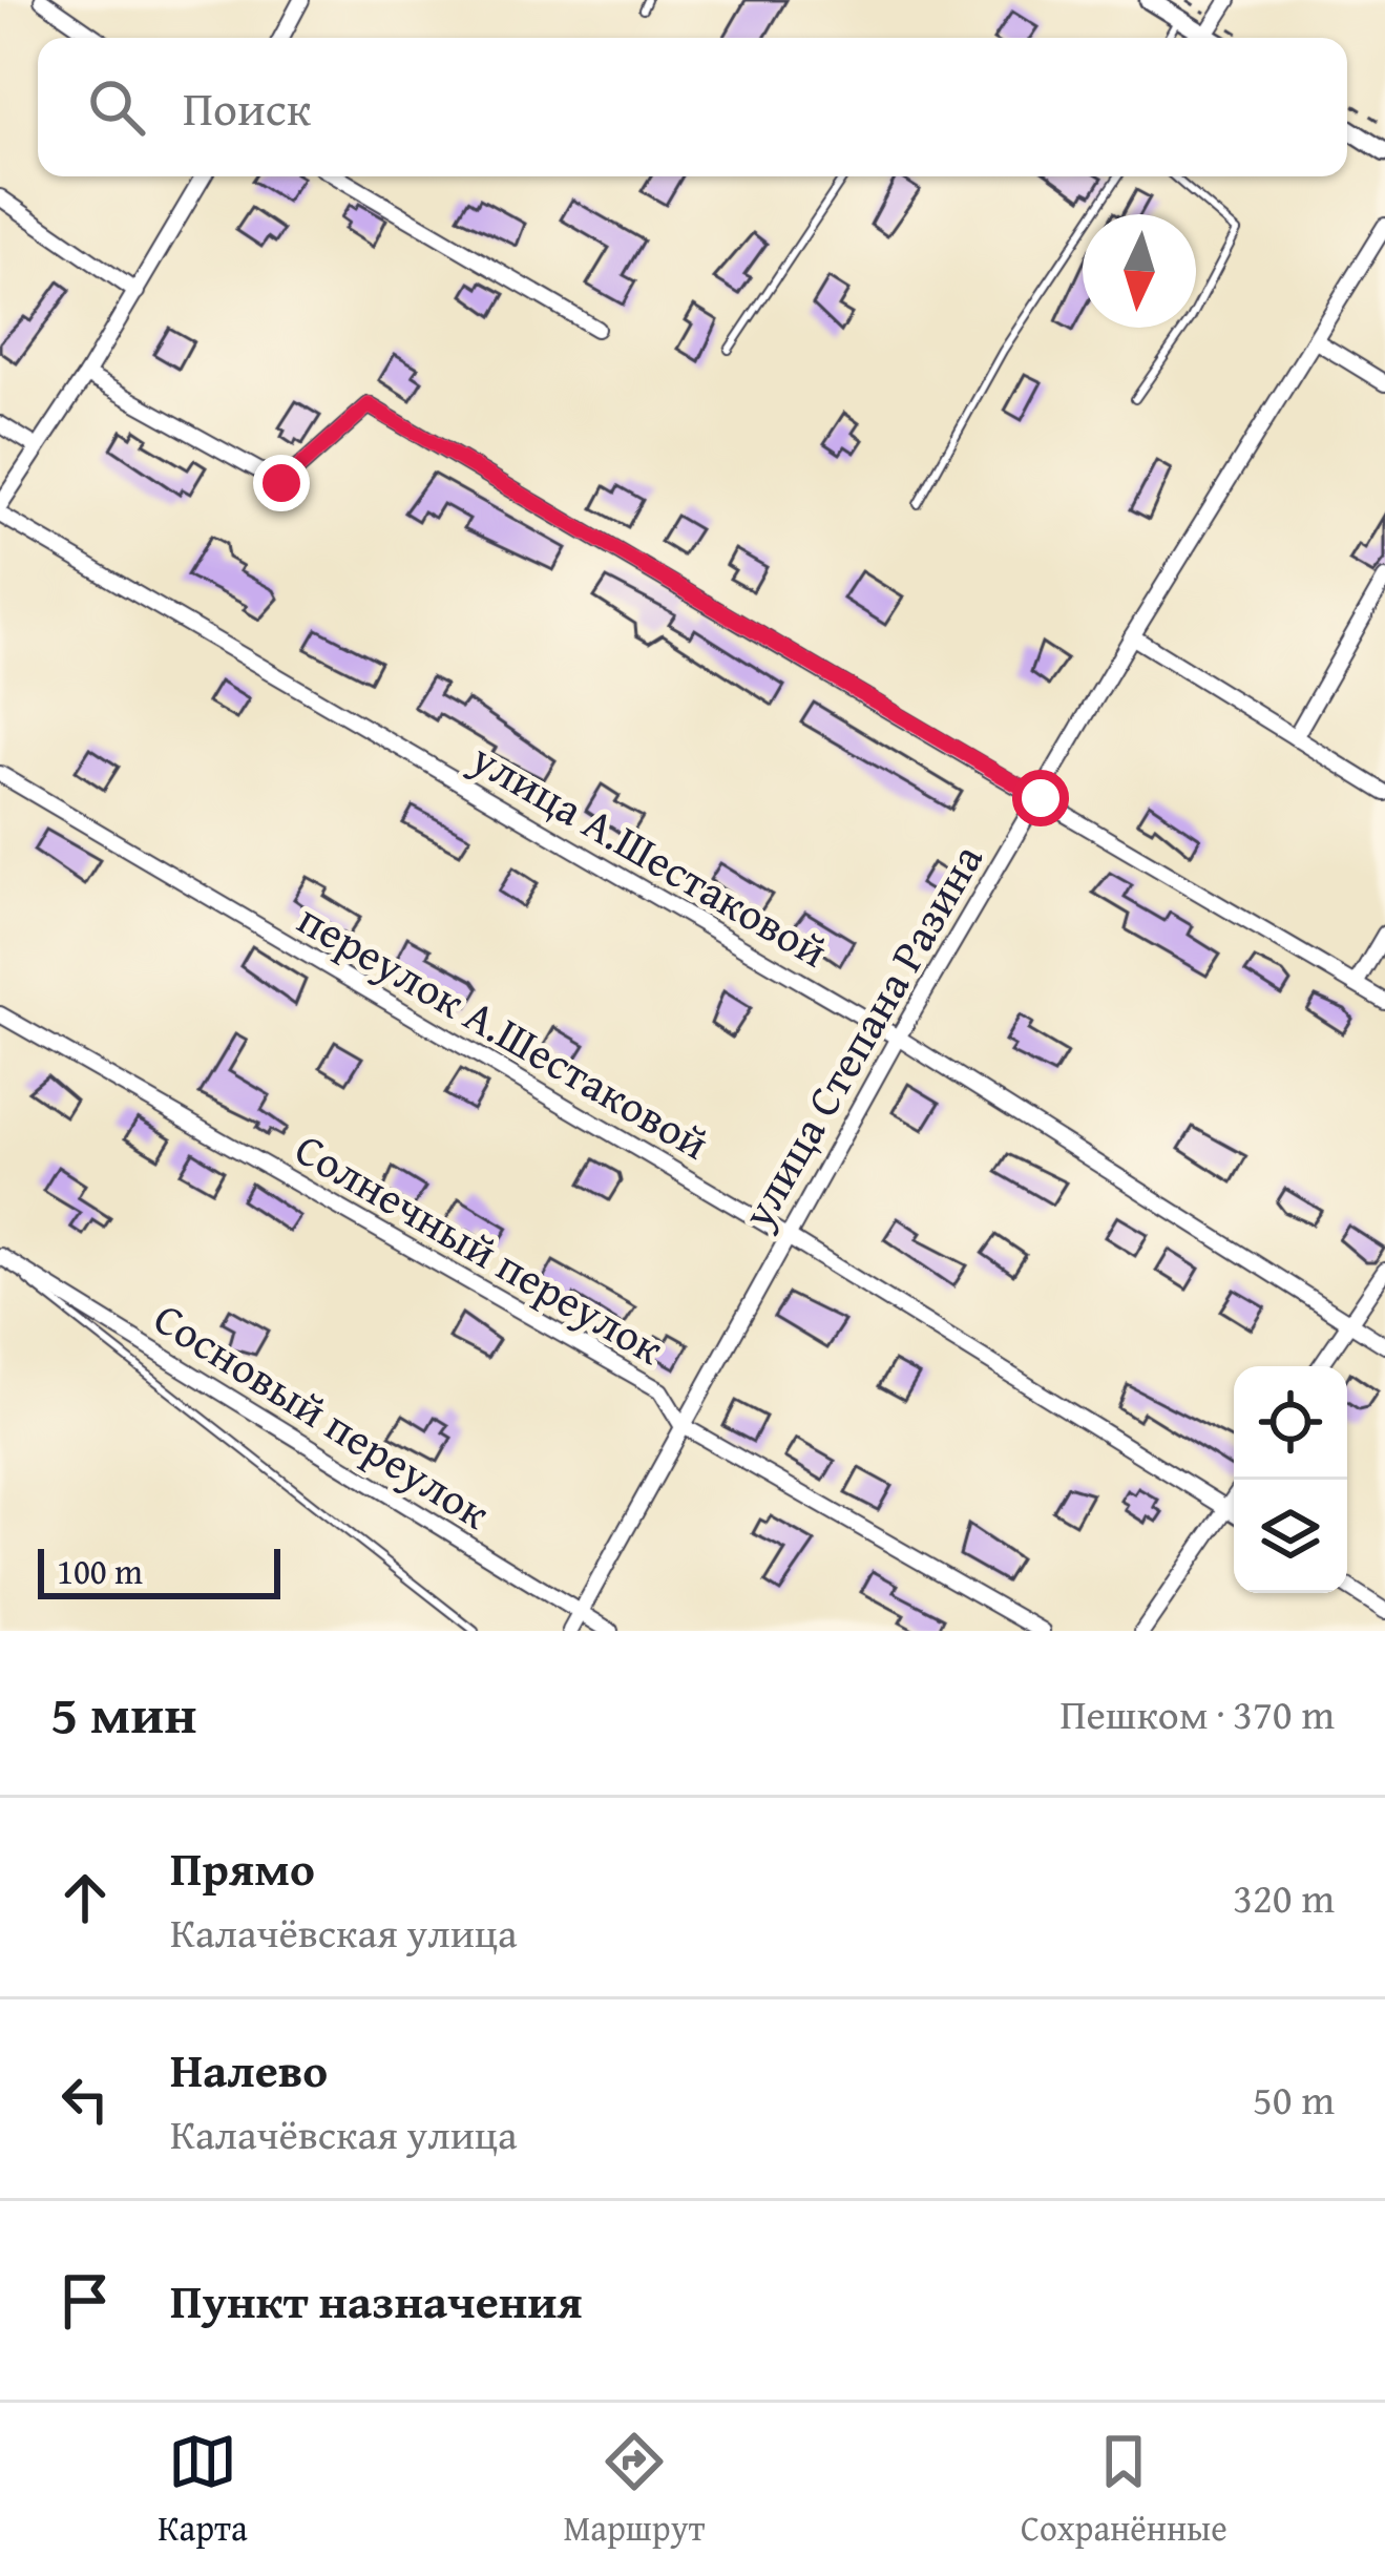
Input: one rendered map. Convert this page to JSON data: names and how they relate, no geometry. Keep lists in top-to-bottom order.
{
  "streets": {
    "street": [
      "улица А.Шестаковой",
      "переулок А.Шестаковой",
      "улица Степана Разина",
      "Солнечный переулок",
      "Сосновый переулок"
    ]
  },
  "crossings": [
    ["улица А.Шестаковой", "улица Степана Разина"],
    ["переулок А.Шестаковой", "улица Степана Разина"],
    ["улица Степана Разина", "Солнечный переулок"],
    ["улица Степана Разина", "Сосновый переулок"]
  ],
  "scale_bar": "100 m",
  "north": "bottom",
  "page": {
    "search": "Поиск",
    "scale": "100 m",
    "heading": ["5 мин", "Пешком · 370 m"],
    "list": [
      ["Прямо", "Калачёвская улица", "320 m"],
      ["Налево", "Калачёвская улица", "50 m"],
      "Пункт назначения"
    ],
    "nav": ["Карта", "Маршрут", "Сохранённые"]
  }
}
